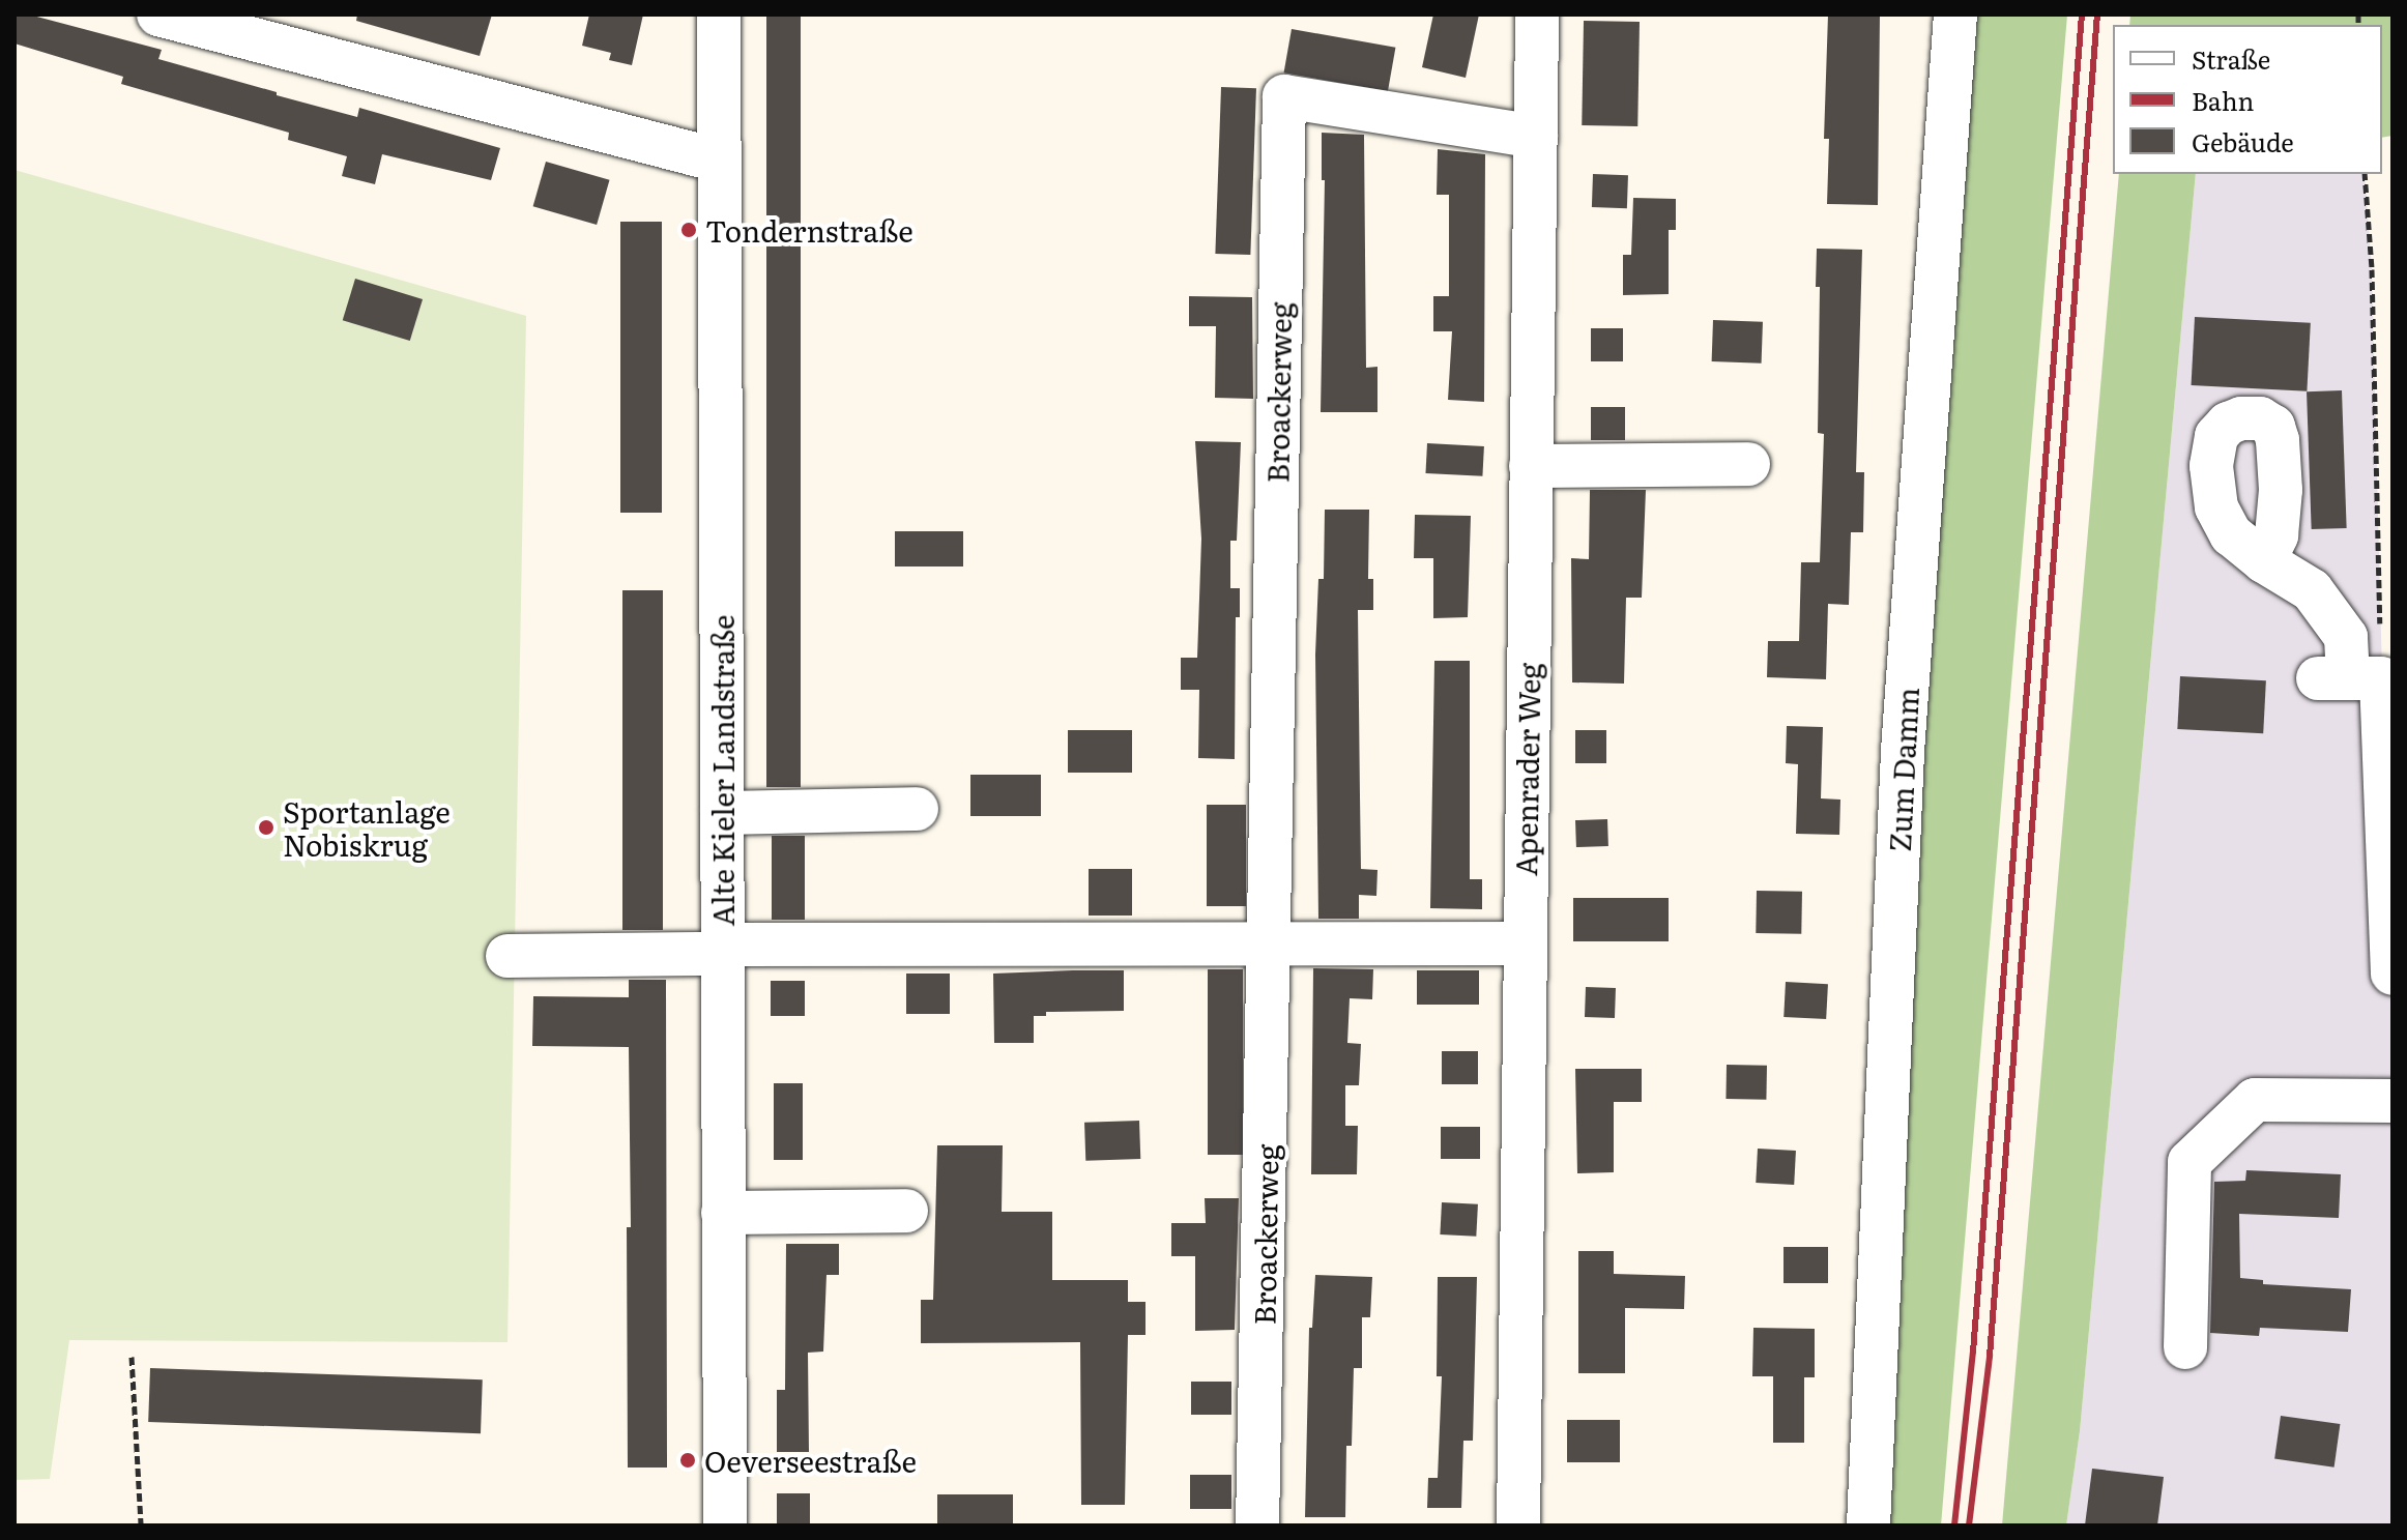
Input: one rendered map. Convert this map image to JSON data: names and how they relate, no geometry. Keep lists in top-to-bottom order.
{
  "streets": {
    "street": [
      "Broackerweg",
      "Apenrader Weg",
      "Zum Damm",
      "Alte Kieler Landstraße"
    ]
  },
  "crossings": [
    ["Broackerweg", "Apenrader Weg"]
  ],
  "places": ["Tondernstraße", "Sportanlage Nobiskrug", "Oeverseestraße"],
  "legend": ["Straße", "Bahn", "Gebäude"]
}
